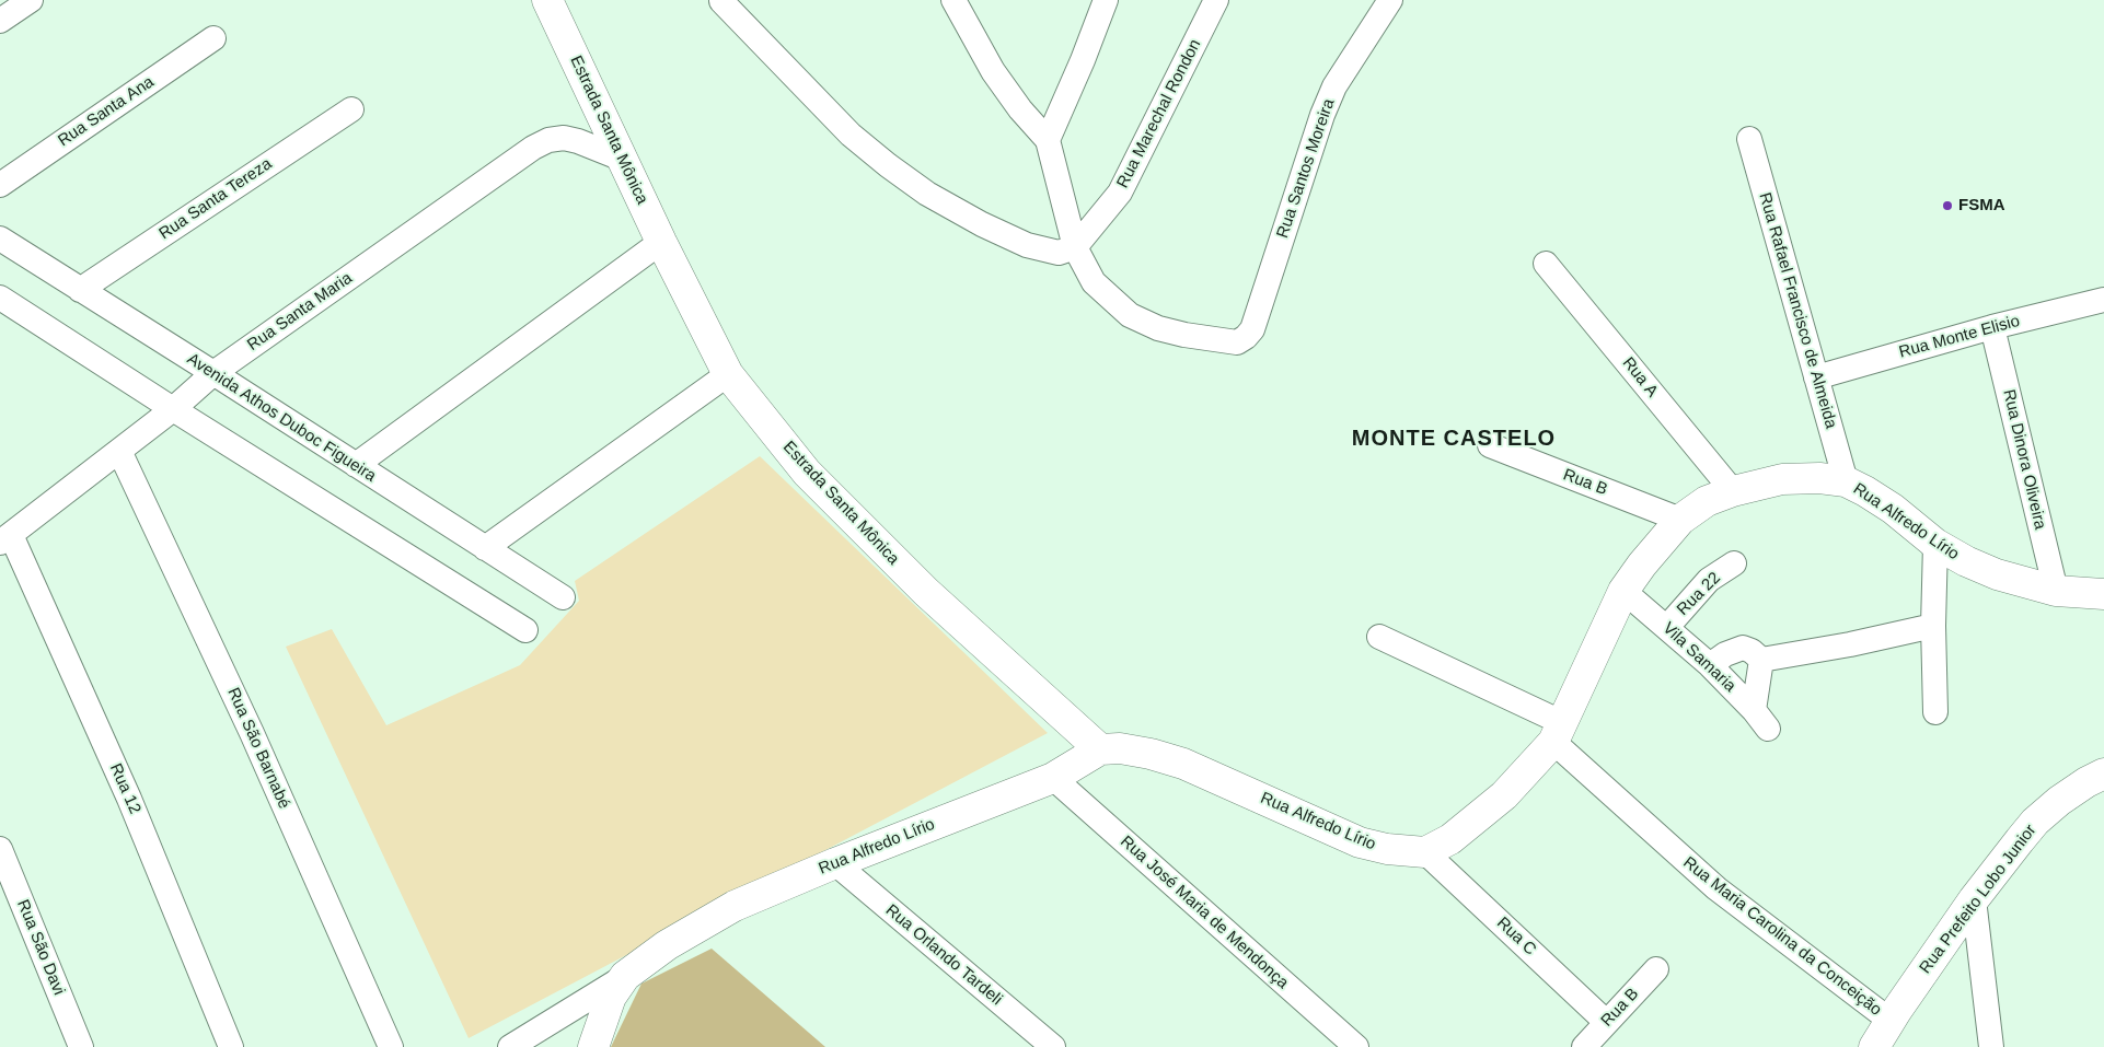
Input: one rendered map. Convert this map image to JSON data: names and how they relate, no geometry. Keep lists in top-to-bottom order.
{
  "streets": {
    "main road": ["Estrada Santa Mônica", "Rua Alfredo Lírio", "Rua Prefeito Lobo Junior"],
    "street": [
      "Rua Santa Ana",
      "Rua Marechal Rondon",
      "Rua Santos Moreira",
      "Rua Santa Tereza",
      "Rua Rafael Francisco de Almeida",
      "Rua Santa Maria",
      "Rua Monte Elisio",
      "Rua A",
      "Avenida Athos Duboc Figueira",
      "Rua Dinora Oliveira",
      "Rua B",
      "Rua 22",
      "Vila Samaria",
      "Rua São Barnabé",
      "Rua 12",
      "Rua José Maria de Mendonça",
      "Rua C",
      "Rua Maria Carolina da Conceição",
      "Rua São Davi",
      "Rua Orlando Tardeli"
    ]
  },
  "crossings": [
    ["Rua Marechal Rondon", "Rua Santos Moreira"],
    ["Estrada Santa Mônica", "Rua Santa Maria"],
    ["Estrada Santa Mônica", "Rua Alfredo Lírio"],
    ["Rua Santa Tereza", "Avenida Athos Duboc Figueira"],
    ["Rua Rafael Francisco de Almeida", "Rua Monte Elisio"],
    ["Rua Rafael Francisco de Almeida", "Rua Alfredo Lírio"],
    ["Rua Santa Maria", "Avenida Athos Duboc Figueira"],
    ["Rua Santa Maria", "Rua São Barnabé"],
    ["Rua Santa Maria", "Rua 12"],
    ["Rua Monte Elisio", "Rua Dinora Oliveira"],
    ["Rua A", "Rua Alfredo Lírio"],
    ["Rua Dinora Oliveira", "Rua Alfredo Lírio"],
    ["Rua B", "Rua Alfredo Lírio"],
    ["Rua B", "Rua C"],
    ["Rua Alfredo Lírio", "Vila Samaria"],
    ["Rua Alfredo Lírio", "Rua José Maria de Mendonça"],
    ["Rua Alfredo Lírio", "Rua C"],
    ["Rua Alfredo Lírio", "Rua Maria Carolina da Conceição"],
    ["Rua Alfredo Lírio", "Rua Orlando Tardeli"],
    ["Rua 22", "Vila Samaria"],
    ["Rua Prefeito Lobo Junior", "Rua Maria Carolina da Conceição"]
  ],
  "districts": ["MONTE CASTELO"],
  "places": ["FSMA"]
}
